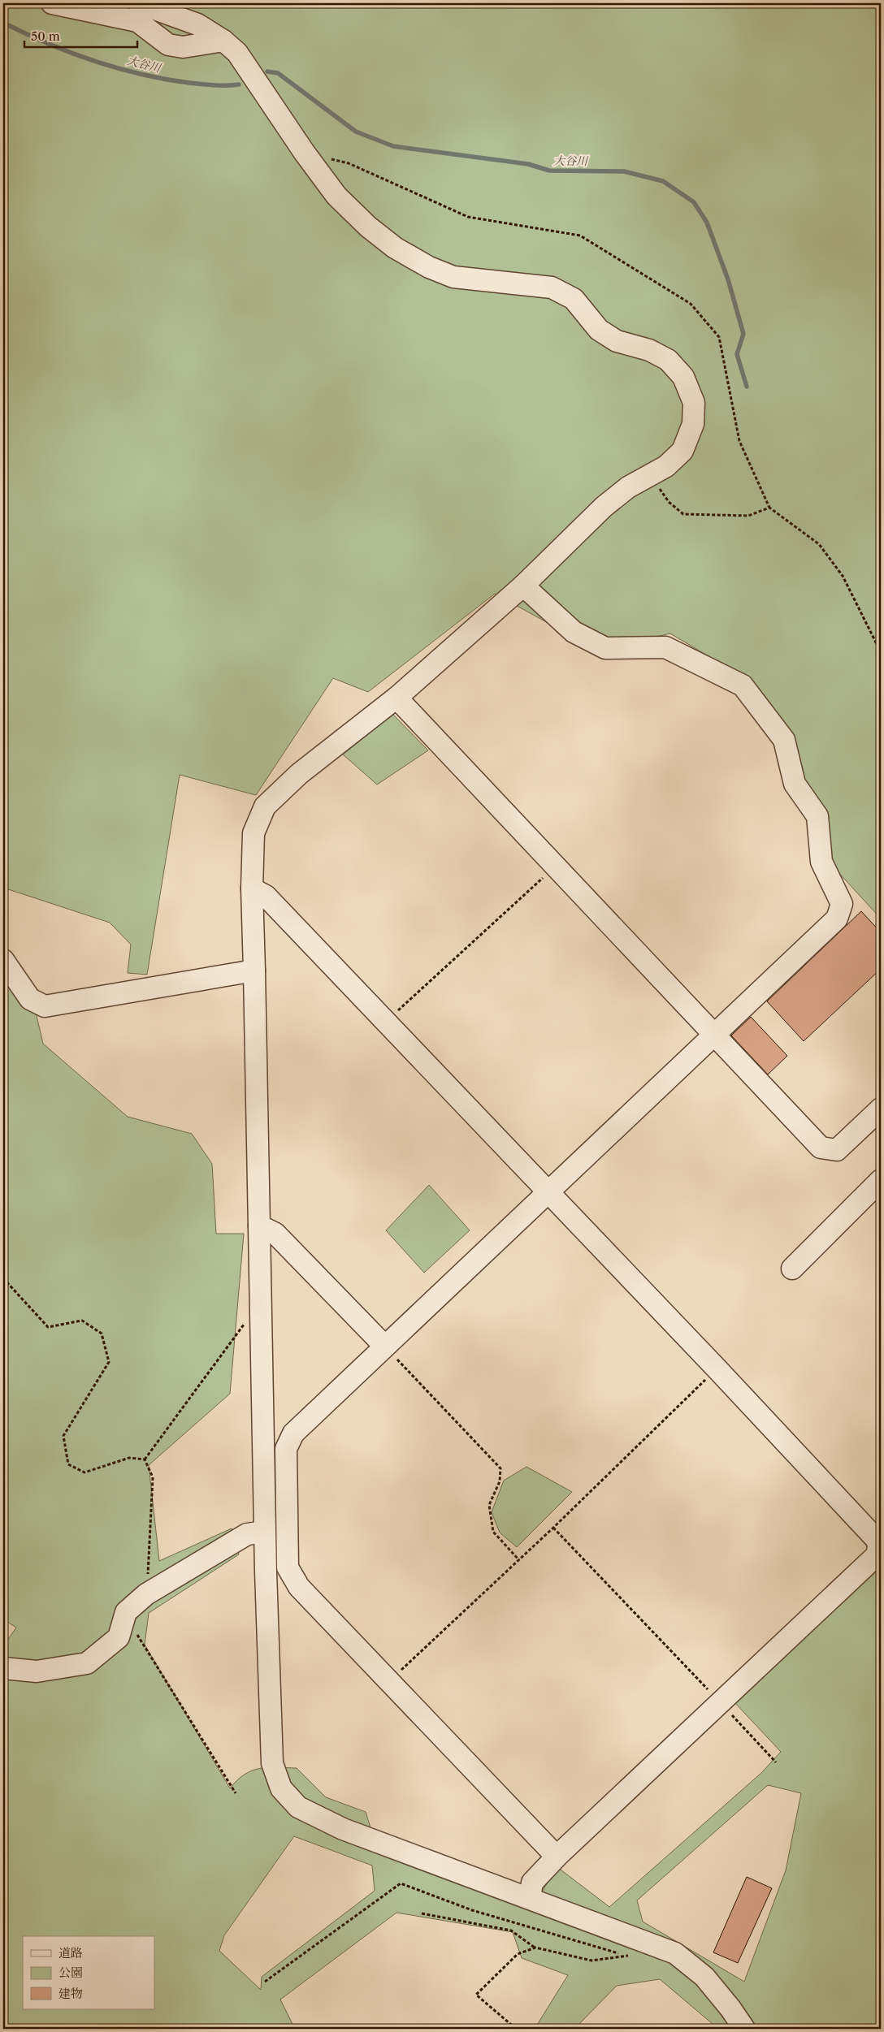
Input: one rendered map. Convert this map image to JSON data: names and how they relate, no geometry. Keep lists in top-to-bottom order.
{
  "water": ["大谷川"],
  "legend": ["道路", "公園", "建物"],
  "scale_bar": "50 m"
}
